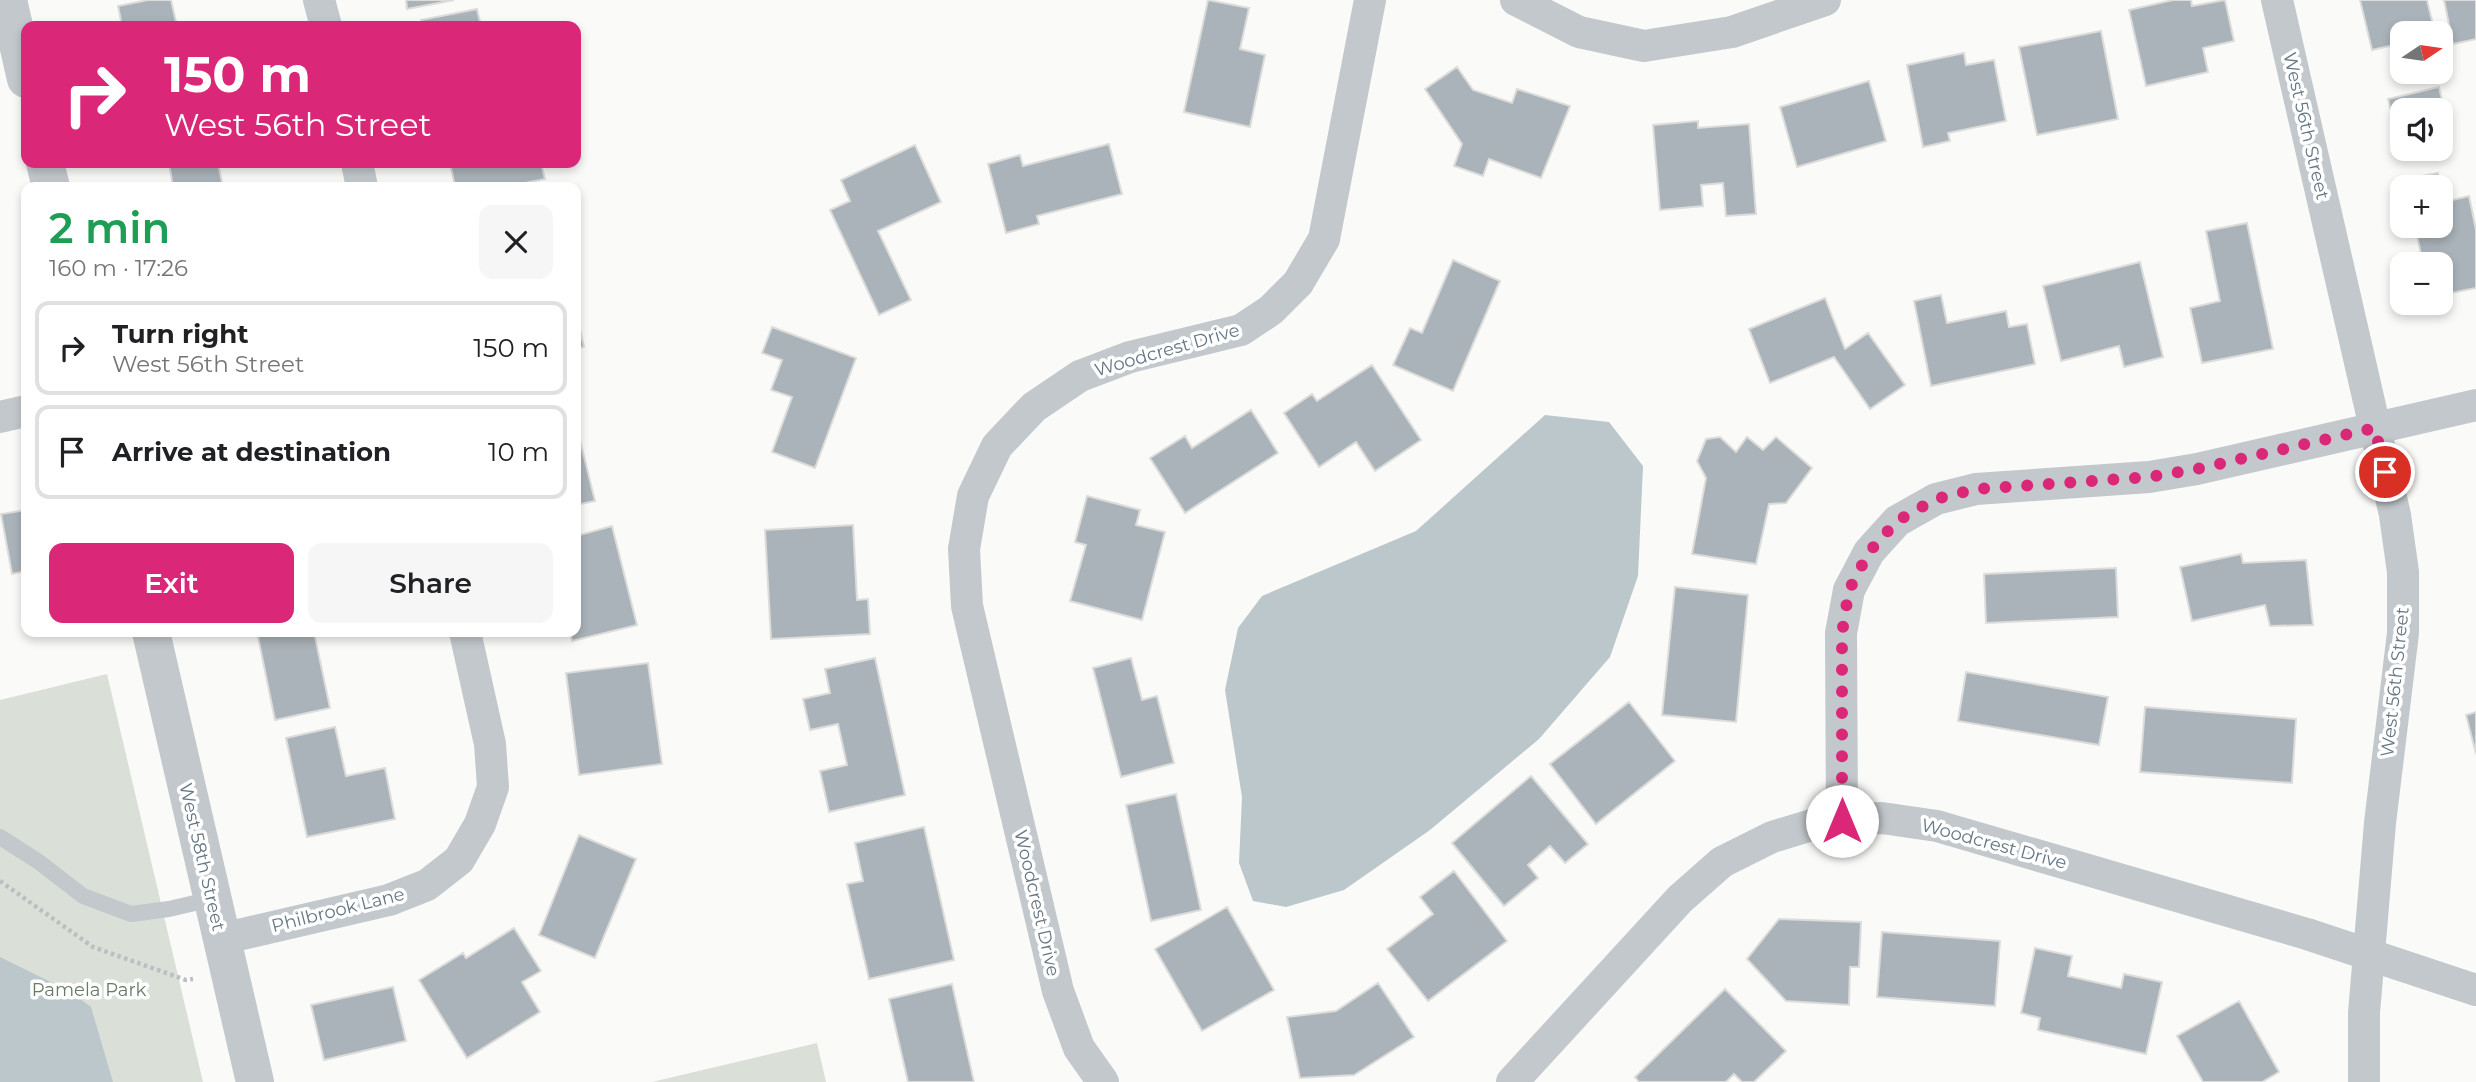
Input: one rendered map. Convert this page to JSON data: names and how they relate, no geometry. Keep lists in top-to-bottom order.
{
  "streets": {
    "street": [
      "West 56th Street",
      "Woodcrest Drive",
      "West 58th Street",
      "Philbrook Lane"
    ]
  },
  "crossings": [
    ["West 56th Street", "Woodcrest Drive"],
    ["West 58th Street", "Philbrook Lane"]
  ],
  "parks": ["Pamela Park"],
  "north": "right",
  "page": {
    "map_buttons": ["+", "−"],
    "turn": ["150 m", "West 56th Street"],
    "heading": ["2 min", "160 m · 17:26"],
    "list": [
      {
        "name": "Turn right",
        "note": "West 56th Street",
        "value": "150 m"
      },
      {
        "name": "Arrive at destination",
        "value": "10 m"
      }
    ],
    "buttons": ["Exit", "Share"]
  }
}
